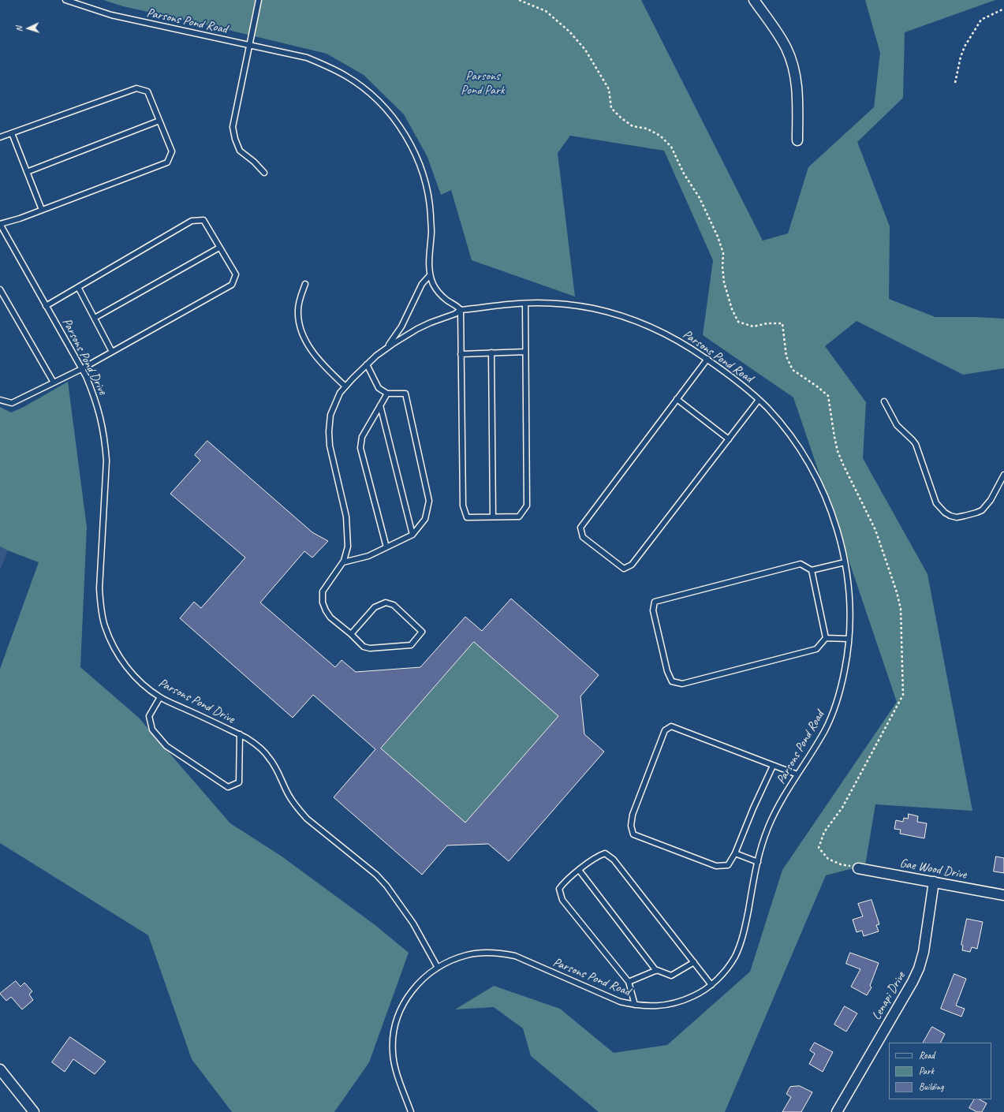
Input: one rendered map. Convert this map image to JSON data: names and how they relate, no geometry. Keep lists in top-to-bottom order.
{
  "streets": {
    "street": ["Gae Wood Drive", "Lenapi Drive"],
    "lane": ["Parsons Pond Road", "Parsons Pond Drive"]
  },
  "crossings": [
    ["Parsons Pond Road", "Parsons Pond Drive"],
    ["Gae Wood Drive", "Lenapi Drive"]
  ],
  "parks": ["Parsons Pond Park"],
  "legend": ["Road", "Park", "Building"],
  "north": "left"
}
